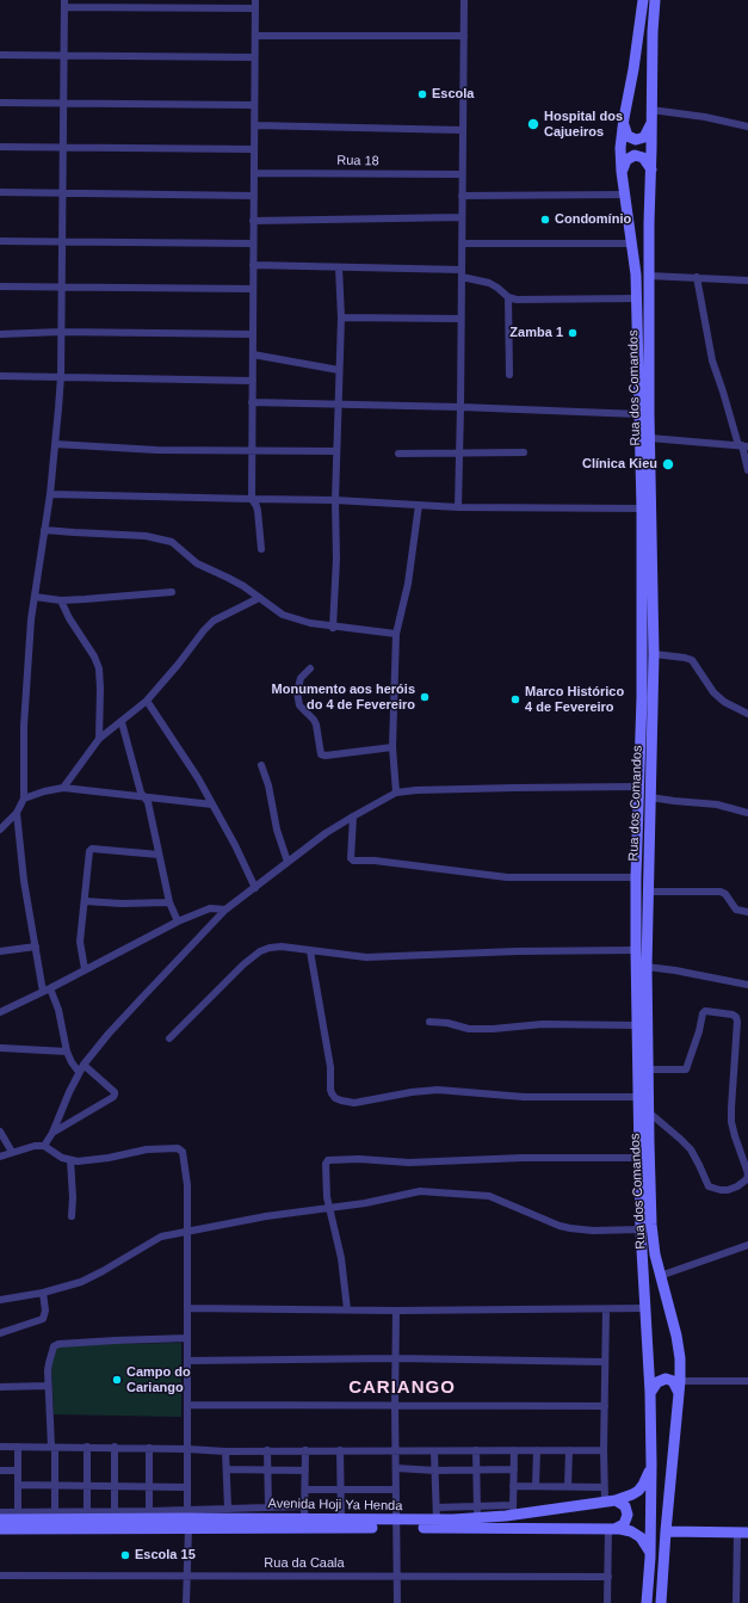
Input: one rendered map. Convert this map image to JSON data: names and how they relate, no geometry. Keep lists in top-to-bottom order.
{
  "streets": {
    "main road": ["Rua dos Comandos", "Avenida Hoji Ya Henda"],
    "street": ["Rua 18", "Rua da Caala"]
  },
  "crossings": [
    ["Rua dos Comandos", "Avenida Hoji Ya Henda"]
  ],
  "districts": ["CARIANGO"],
  "places": [
    "Escola",
    "Hospital dos Cajueiros",
    "Condomínio",
    "Zamba 1",
    "Clínica Kieu",
    "Monumento aos heróis do 4 de Fevereiro",
    "Marco Histórico 4 de Fevereiro",
    "Campo do Cariango",
    "Escola 15"
  ]
}
